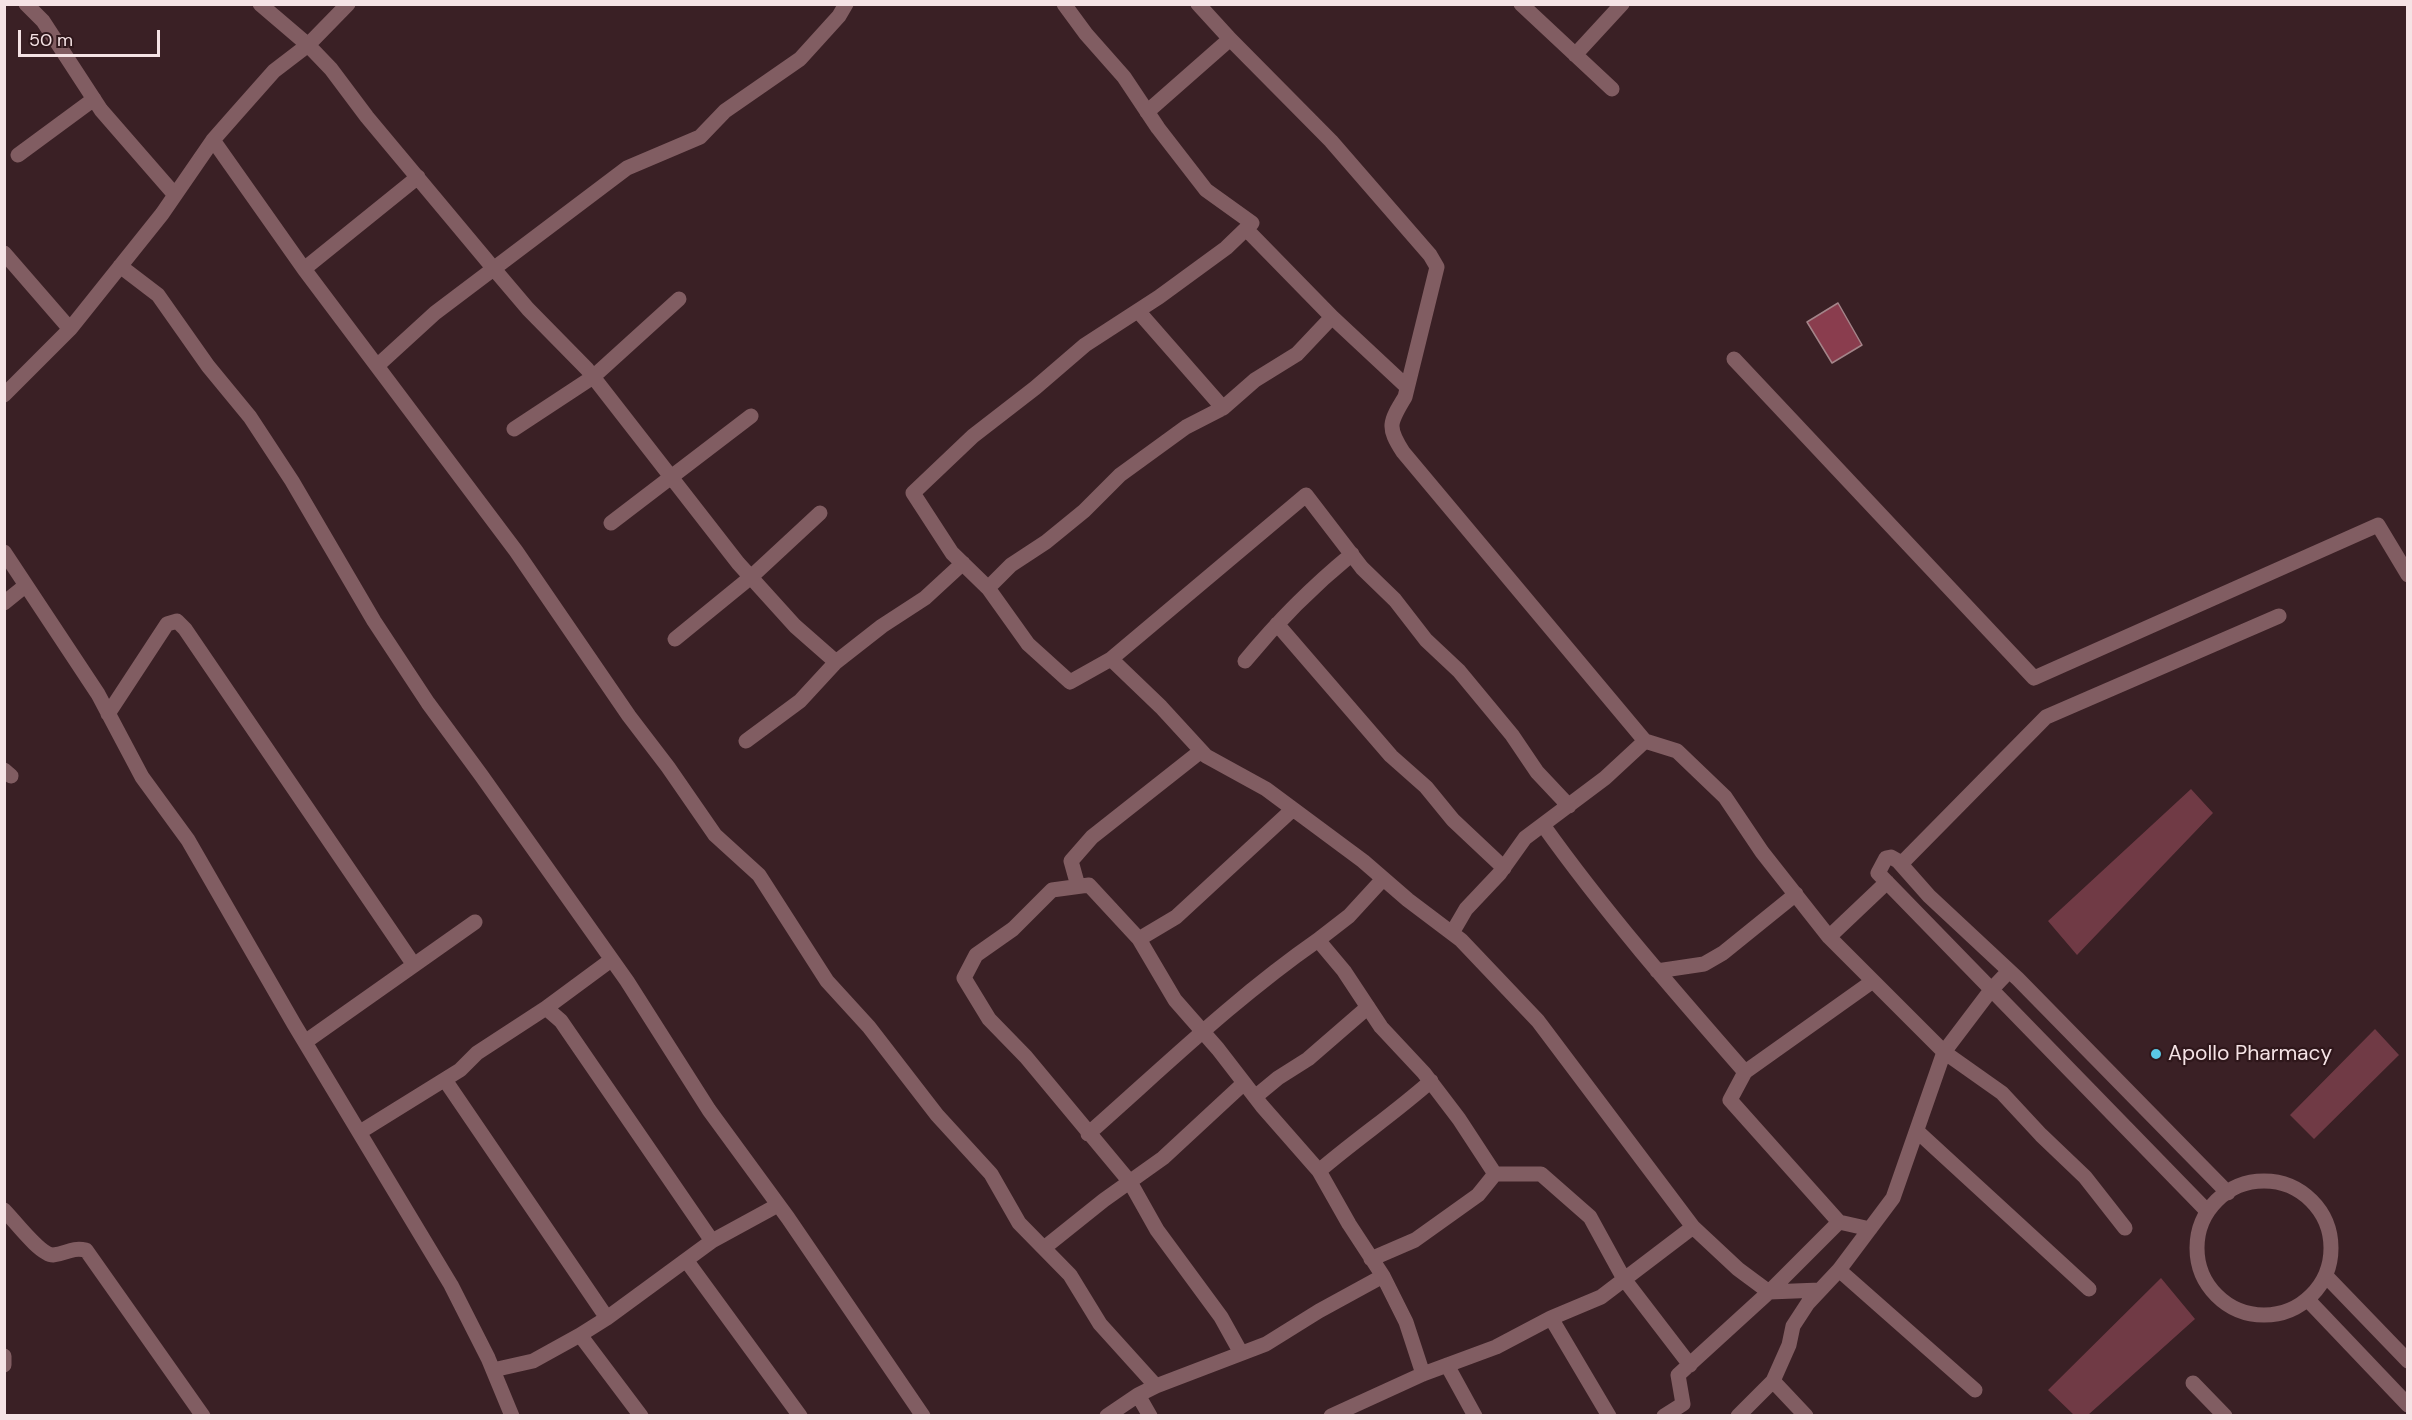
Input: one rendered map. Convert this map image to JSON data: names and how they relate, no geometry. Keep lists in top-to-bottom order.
{
  "places": ["Apollo Pharmacy"],
  "scale_bar": "50 m"
}
